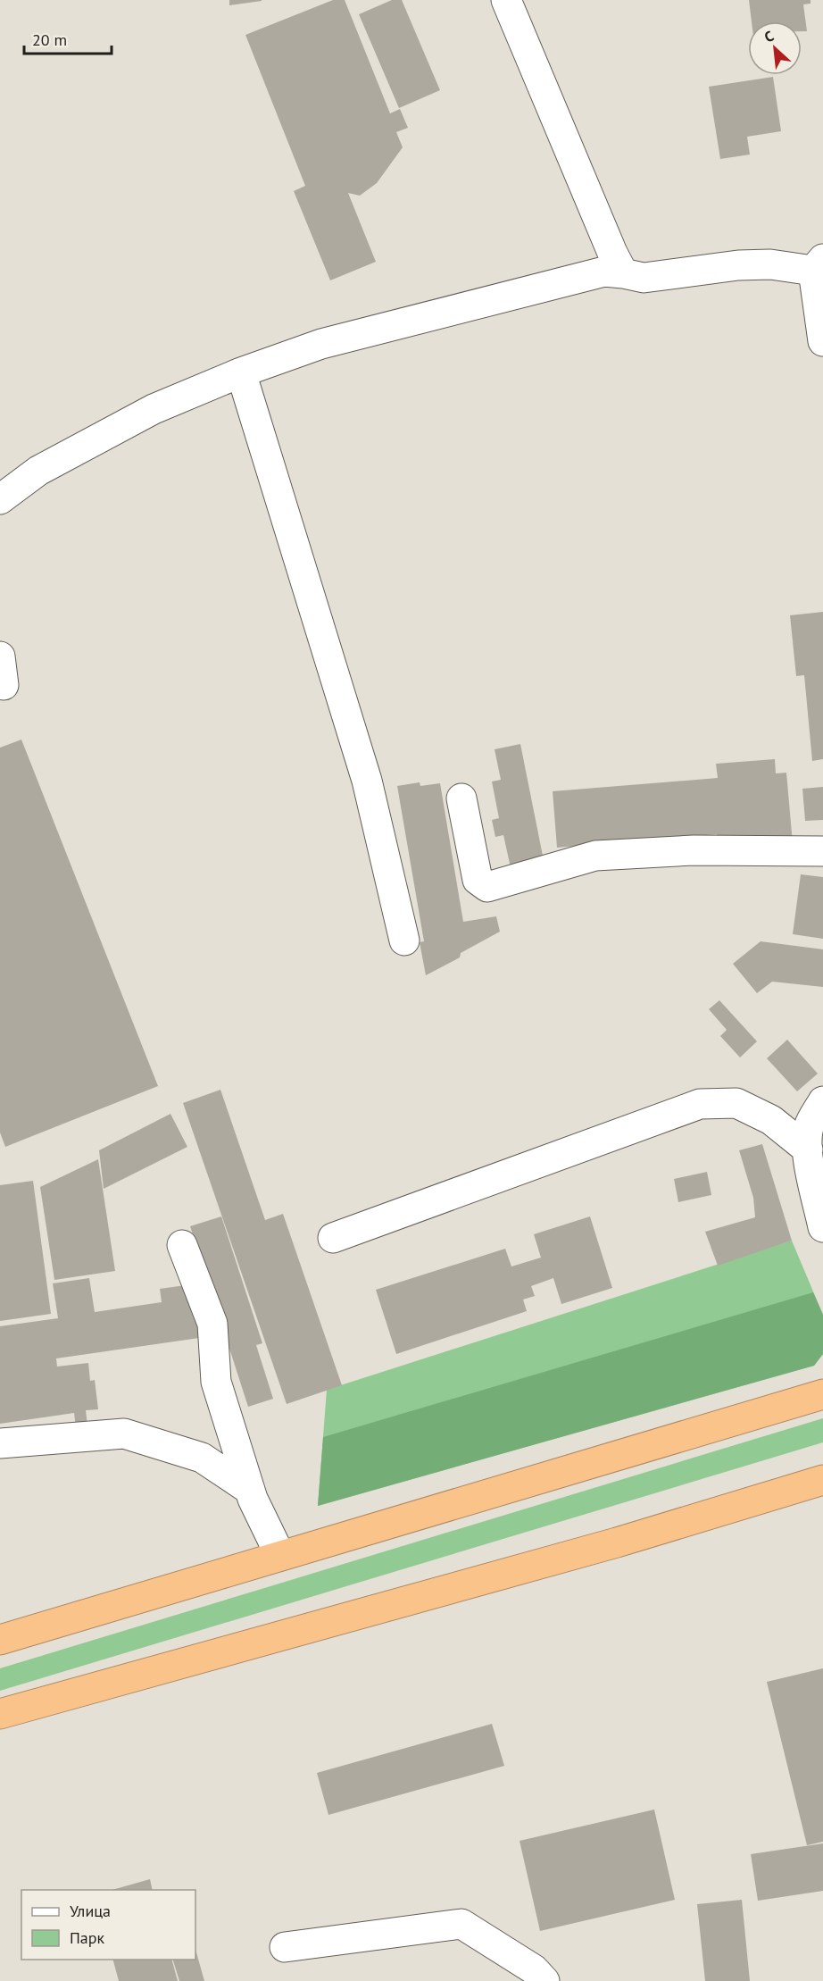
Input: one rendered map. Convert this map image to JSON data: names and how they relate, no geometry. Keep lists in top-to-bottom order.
{
  "legend": ["Улица", "Парк"],
  "scale_bar": "20 m",
  "north": "top left"
}
